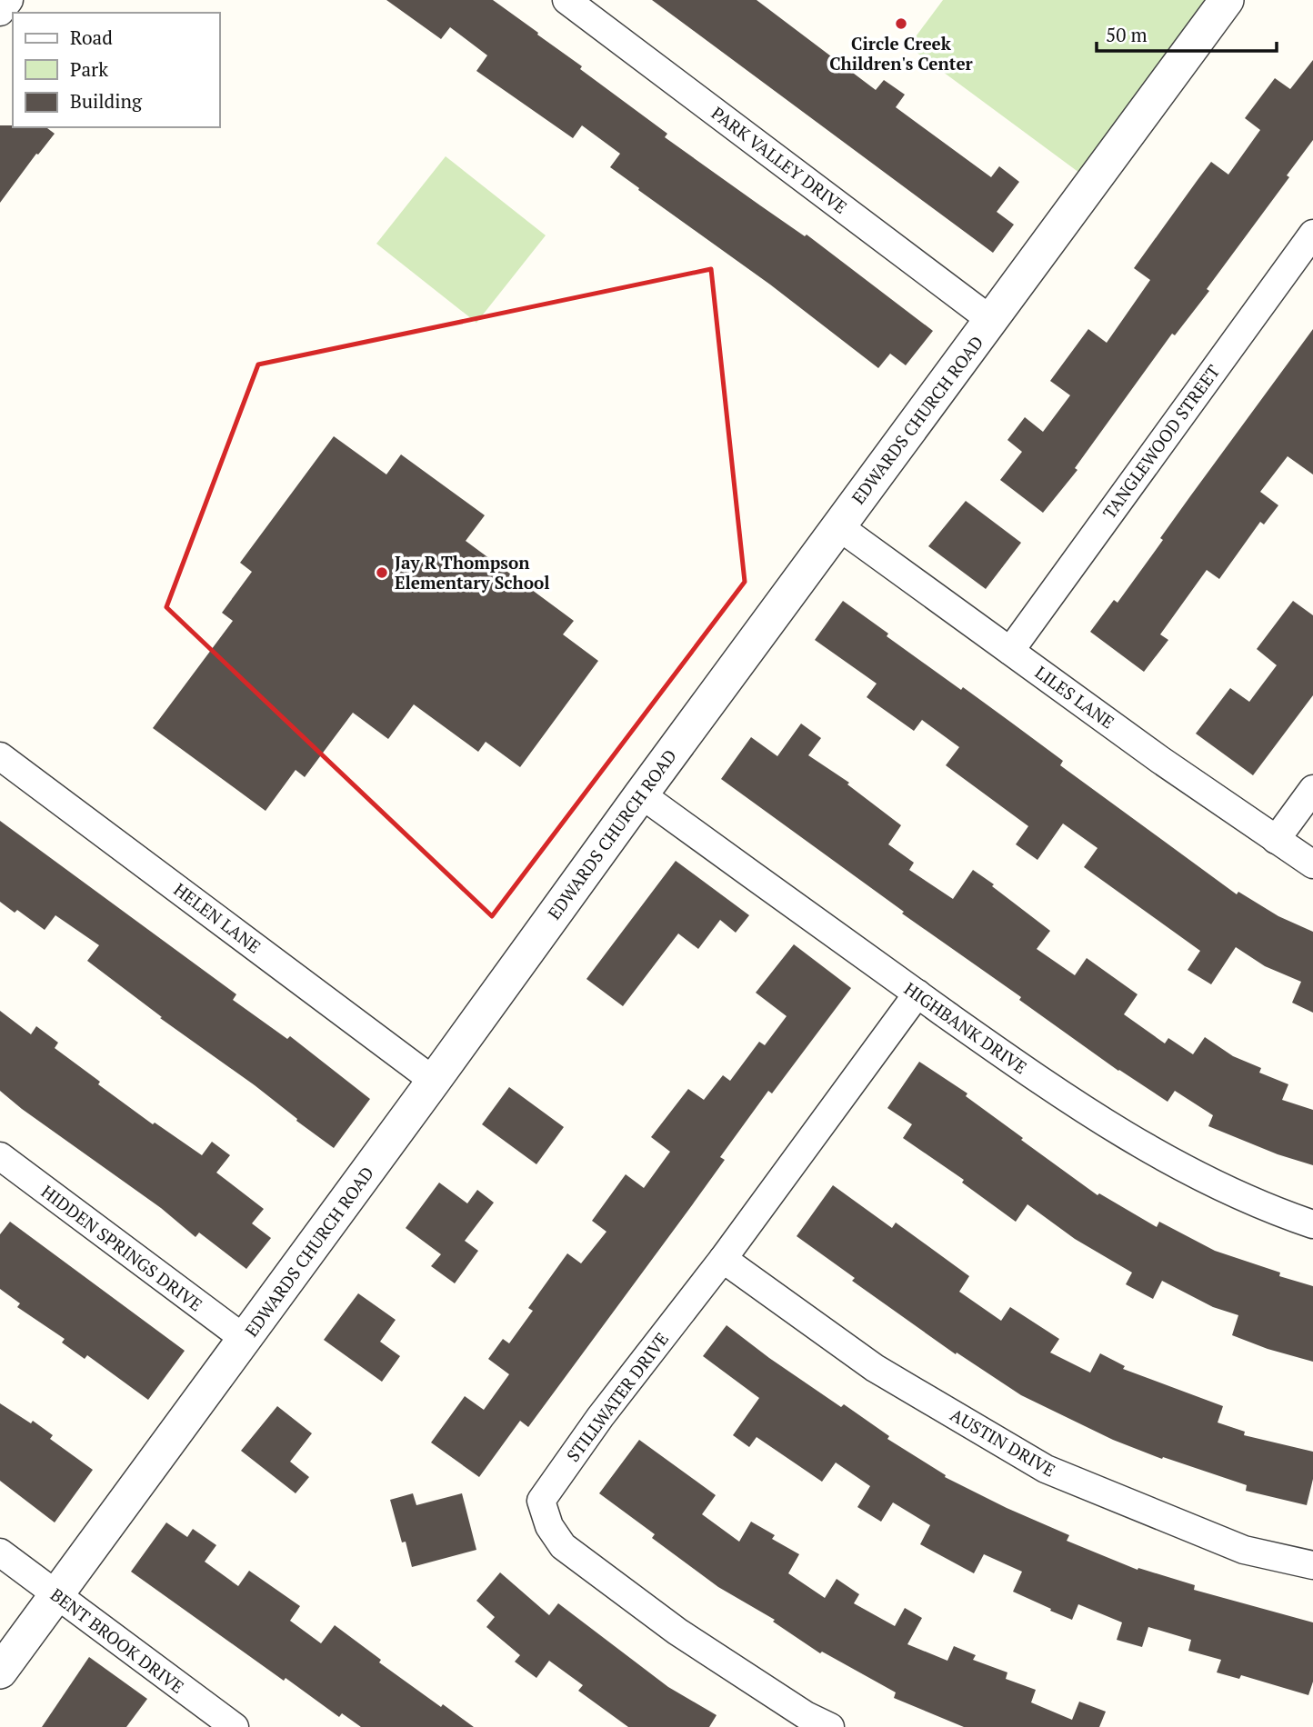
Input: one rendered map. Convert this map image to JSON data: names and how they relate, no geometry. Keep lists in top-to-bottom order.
{
  "streets": {
    "street": [
      "PARK VALLEY DRIVE",
      "EDWARDS CHURCH ROAD",
      "TANGLEWOOD STREET",
      "LILES LANE",
      "HELEN LANE",
      "HIGHBANK DRIVE",
      "HIDDEN SPRINGS DRIVE",
      "STILLWATER DRIVE",
      "AUSTIN DRIVE",
      "BENT BROOK DRIVE"
    ]
  },
  "crossings": [
    ["PARK VALLEY DRIVE", "EDWARDS CHURCH ROAD"],
    ["EDWARDS CHURCH ROAD", "LILES LANE"],
    ["EDWARDS CHURCH ROAD", "HELEN LANE"],
    ["EDWARDS CHURCH ROAD", "HIGHBANK DRIVE"],
    ["EDWARDS CHURCH ROAD", "HIDDEN SPRINGS DRIVE"],
    ["EDWARDS CHURCH ROAD", "BENT BROOK DRIVE"],
    ["TANGLEWOOD STREET", "LILES LANE"],
    ["HIGHBANK DRIVE", "STILLWATER DRIVE"],
    ["STILLWATER DRIVE", "AUSTIN DRIVE"]
  ],
  "places": ["Circle Creek Children's Center", "Jay R Thompson Elementary School"],
  "legend": ["Road", "Park", "Building"],
  "scale_bar": "50 m"
}
